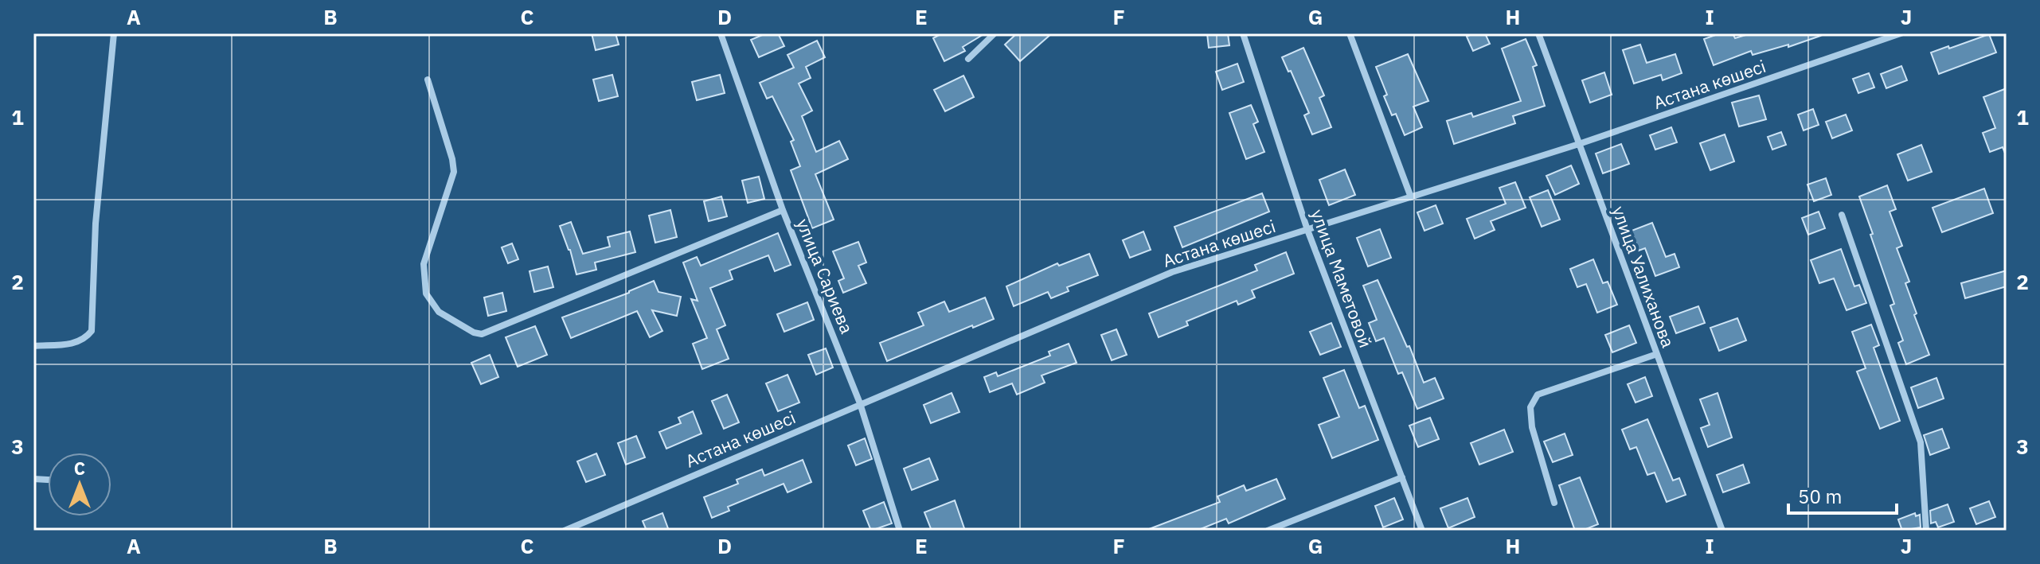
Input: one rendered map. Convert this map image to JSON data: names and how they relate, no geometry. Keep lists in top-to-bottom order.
{
  "streets": {
    "street": [
      "Астана көшесі",
      "улица Сариева",
      "улица Уалиханова",
      "улица Маметовой"
    ]
  },
  "crossings": [
    ["Астана көшесі", "улица Сариева"],
    ["Астана көшесі", "улица Уалиханова"],
    ["Астана көшесі", "улица Маметовой"]
  ],
  "scale_bar": "50 m",
  "north": "top",
  "grid": {
    "columns": [
      "A",
      "B",
      "C",
      "D",
      "E",
      "F",
      "G",
      "H",
      "I",
      "J"
    ],
    "rows": ["1", "2", "3"]
  }
}
